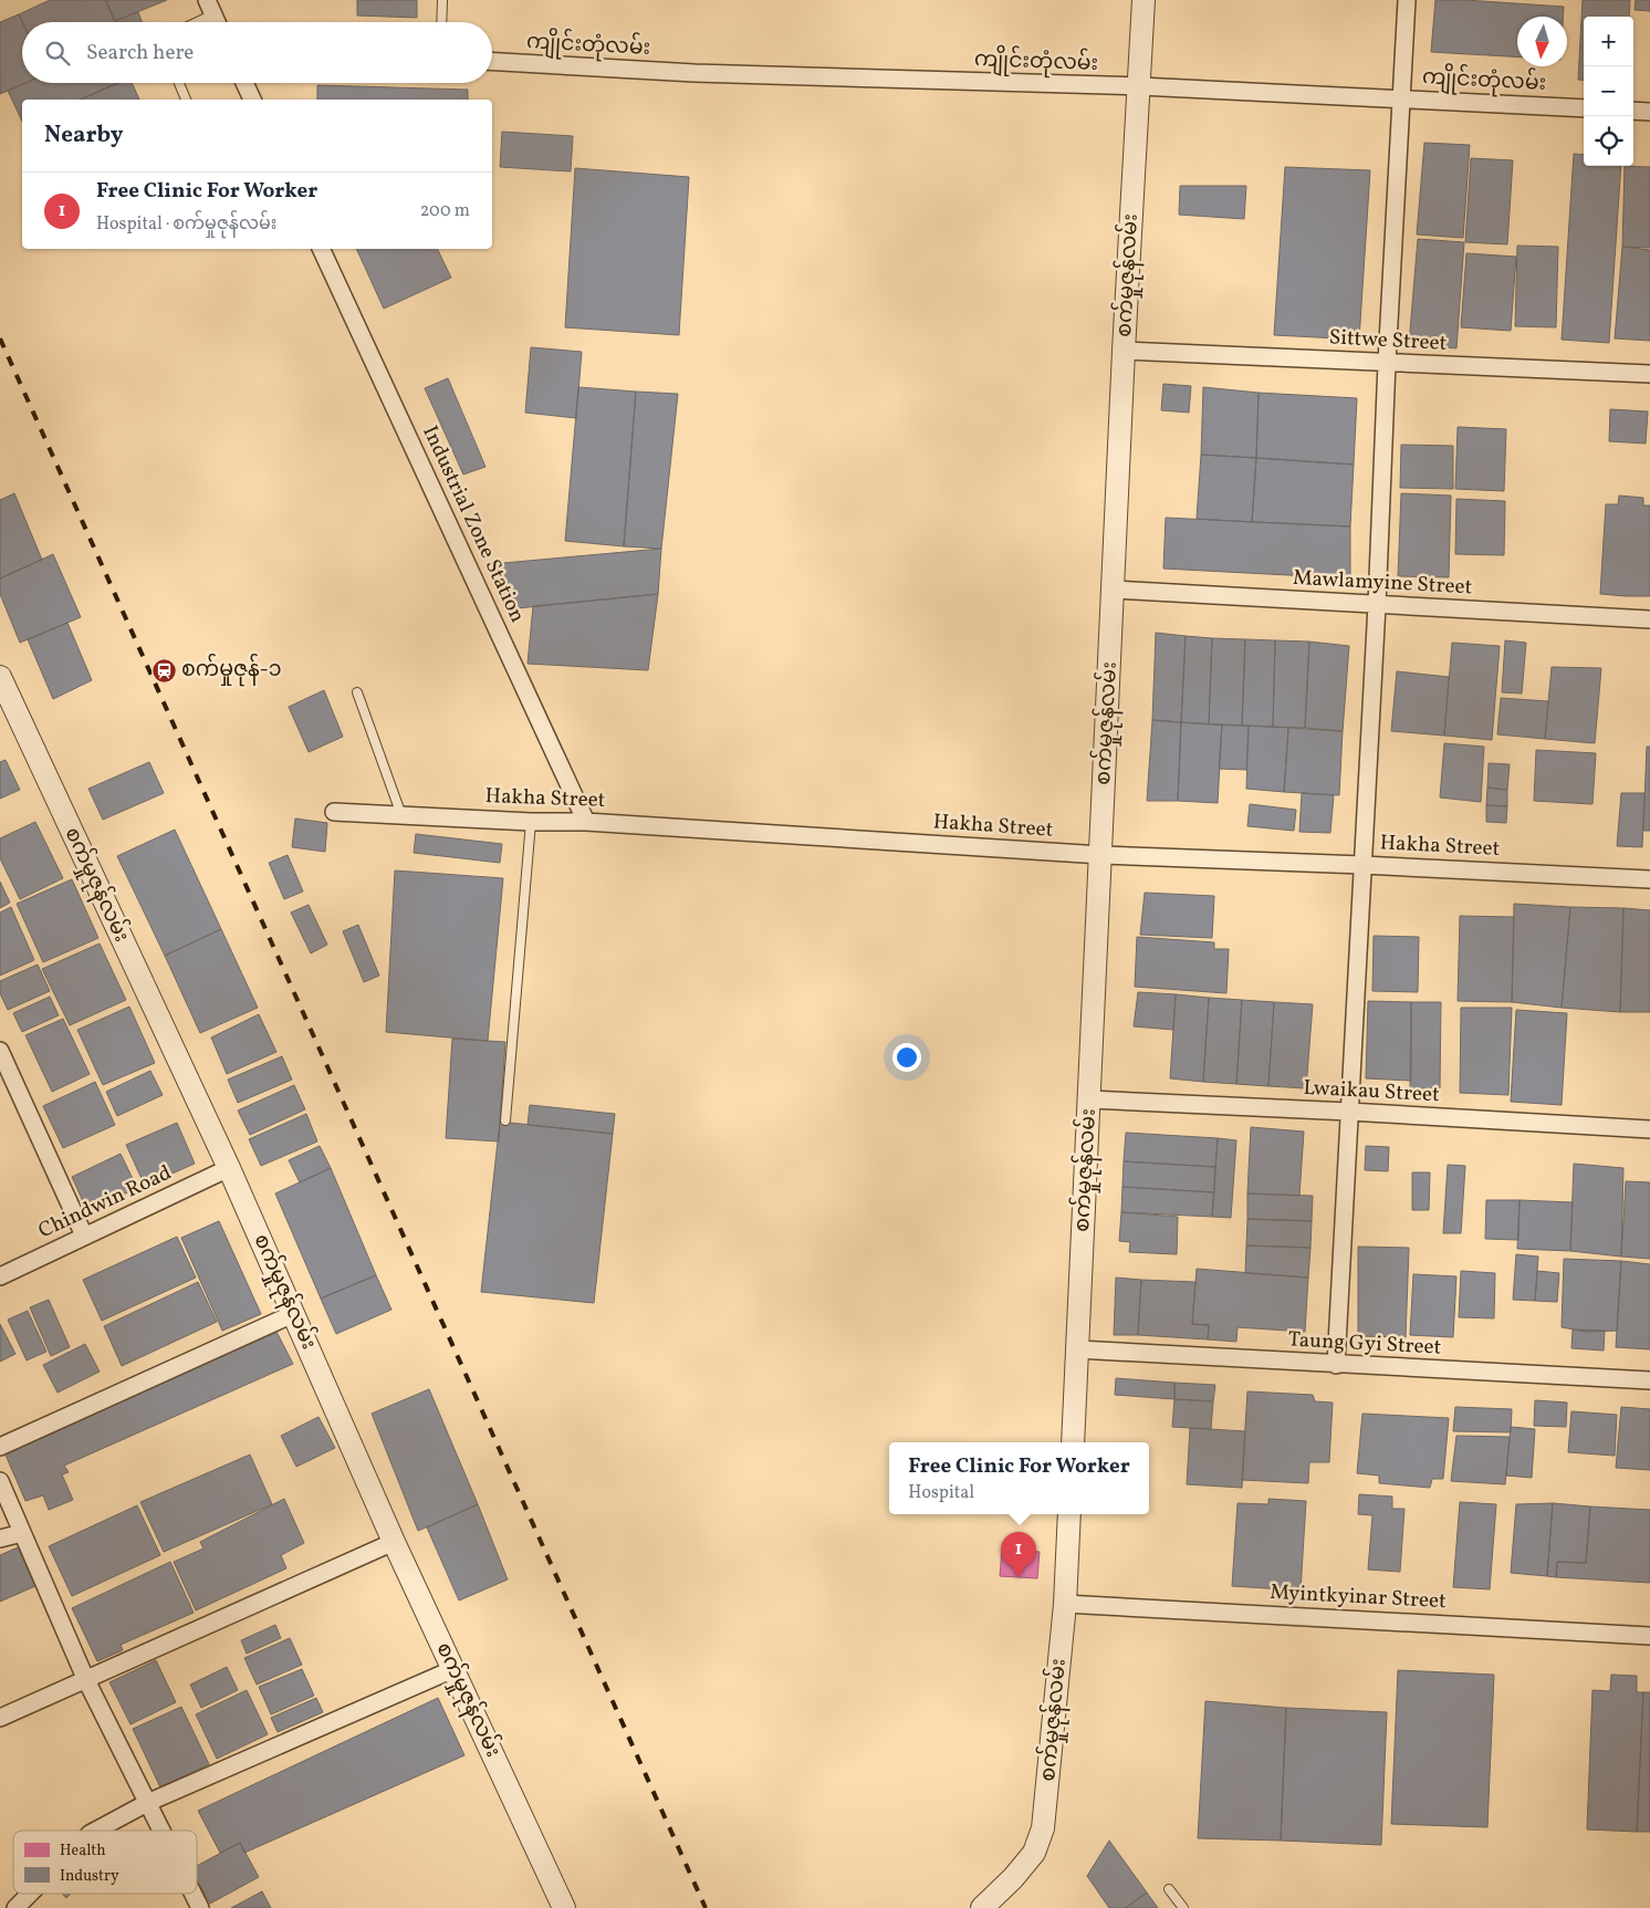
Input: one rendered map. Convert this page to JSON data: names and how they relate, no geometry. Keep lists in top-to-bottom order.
{
  "streets": {
    "street": [
      "ကျိုင်းတုံလမ်း",
      "စက်မှုဇုန်လမ်း",
      "Sittwe Street",
      "Industrial Zone Station",
      "Mawlamyine Street",
      "Hakha Street",
      "Lwaikau Street",
      "Chindwin Road",
      "Taung Gyi Street",
      "Myintkyinar Street"
    ]
  },
  "crossings": [
    ["ကျိုင်းတုံလမ်း", "စက်မှုဇုန်လမ်း"],
    ["စက်မှုဇုန်လမ်း", "Sittwe Street"],
    ["စက်မှုဇုန်လမ်း", "Mawlamyine Street"],
    ["စက်မှုဇုန်လမ်း", "Hakha Street"],
    ["စက်မှုဇုန်လမ်း", "Lwaikau Street"],
    ["စက်မှုဇုန်လမ်း", "Chindwin Road"],
    ["စက်မှုဇုန်လမ်း", "Taung Gyi Street"],
    ["စက်မှုဇုန်လမ်း", "Myintkyinar Street"],
    ["Industrial Zone Station", "Hakha Street"]
  ],
  "places": {
    "station": ["စက်မှုဇုန်-၁"]
  },
  "legend": ["Health", "Industry"],
  "north": "bottom",
  "page": {
    "map_buttons": ["+", "−"],
    "search": "Search here",
    "heading": "Nearby",
    "list": [
      {
        "mark": "1",
        "name": "Free Clinic For Worker",
        "note": "Hospital · စက်မှုဇုန်လမ်း",
        "value": "200 m"
      }
    ],
    "popup": ["Free Clinic For Worker", "Hospital"],
    "pins": "1"
  }
}
